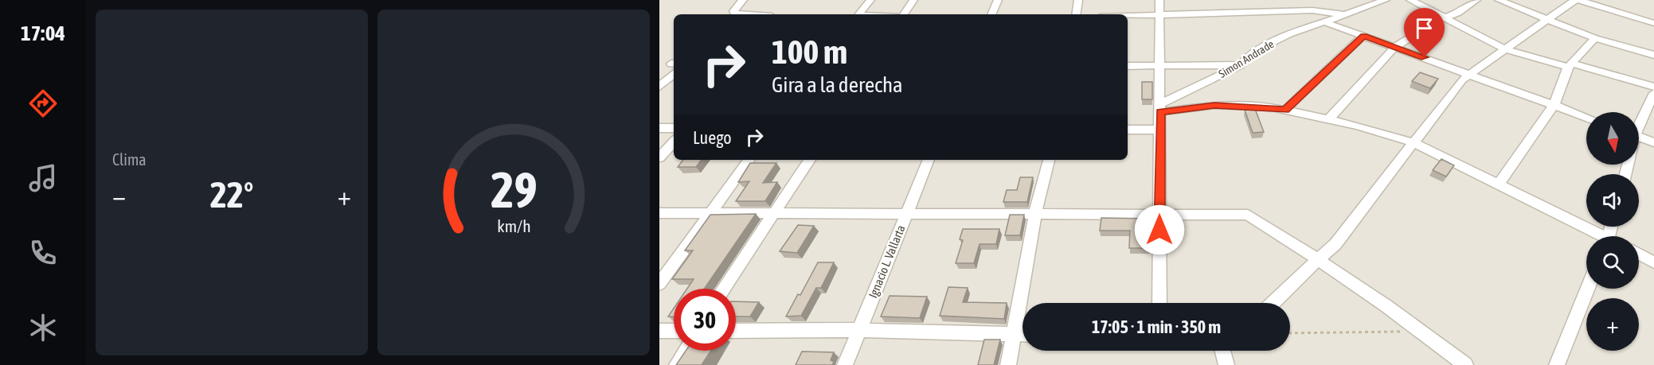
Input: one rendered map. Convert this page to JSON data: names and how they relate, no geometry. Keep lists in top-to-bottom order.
{
  "streets": {
    "street": ["Simon Andrade", "Ignacio L. Vallarta"]
  },
  "north": "bottom",
  "page": {
    "tabs": "17:04",
    "tile": "Clima",
    "turn": ["100 m", "Gira a la derecha"],
    "map_buttons": "+",
    "then": "Luego",
    "heat": ["−", "22°", "+"],
    "limit": "30",
    "trip": "17:05 · 1 min · 350 m",
    "gauge": ["29", "km/h"]
  }
}
